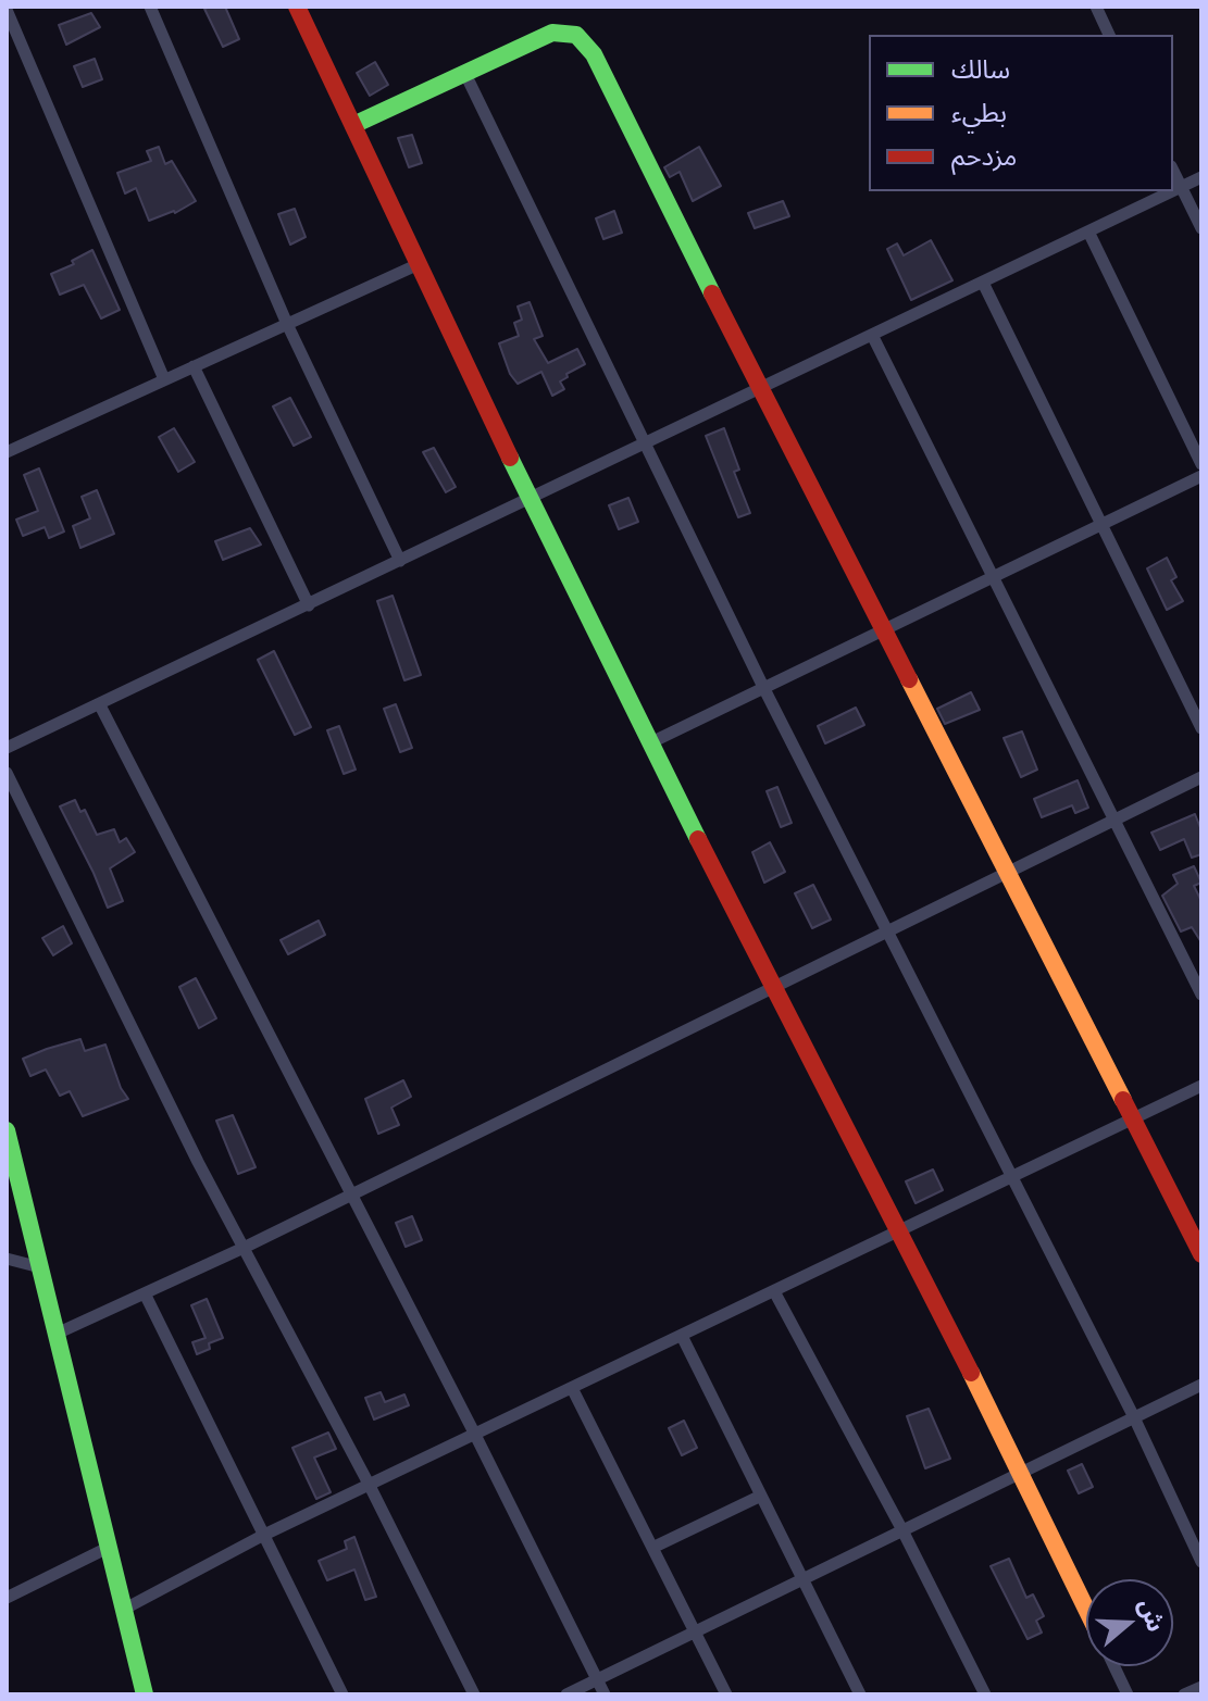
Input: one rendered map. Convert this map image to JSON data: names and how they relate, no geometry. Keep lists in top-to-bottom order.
{
  "legend": ["سالك", "بطيء", "مزدحم"],
  "north": "right"
}
